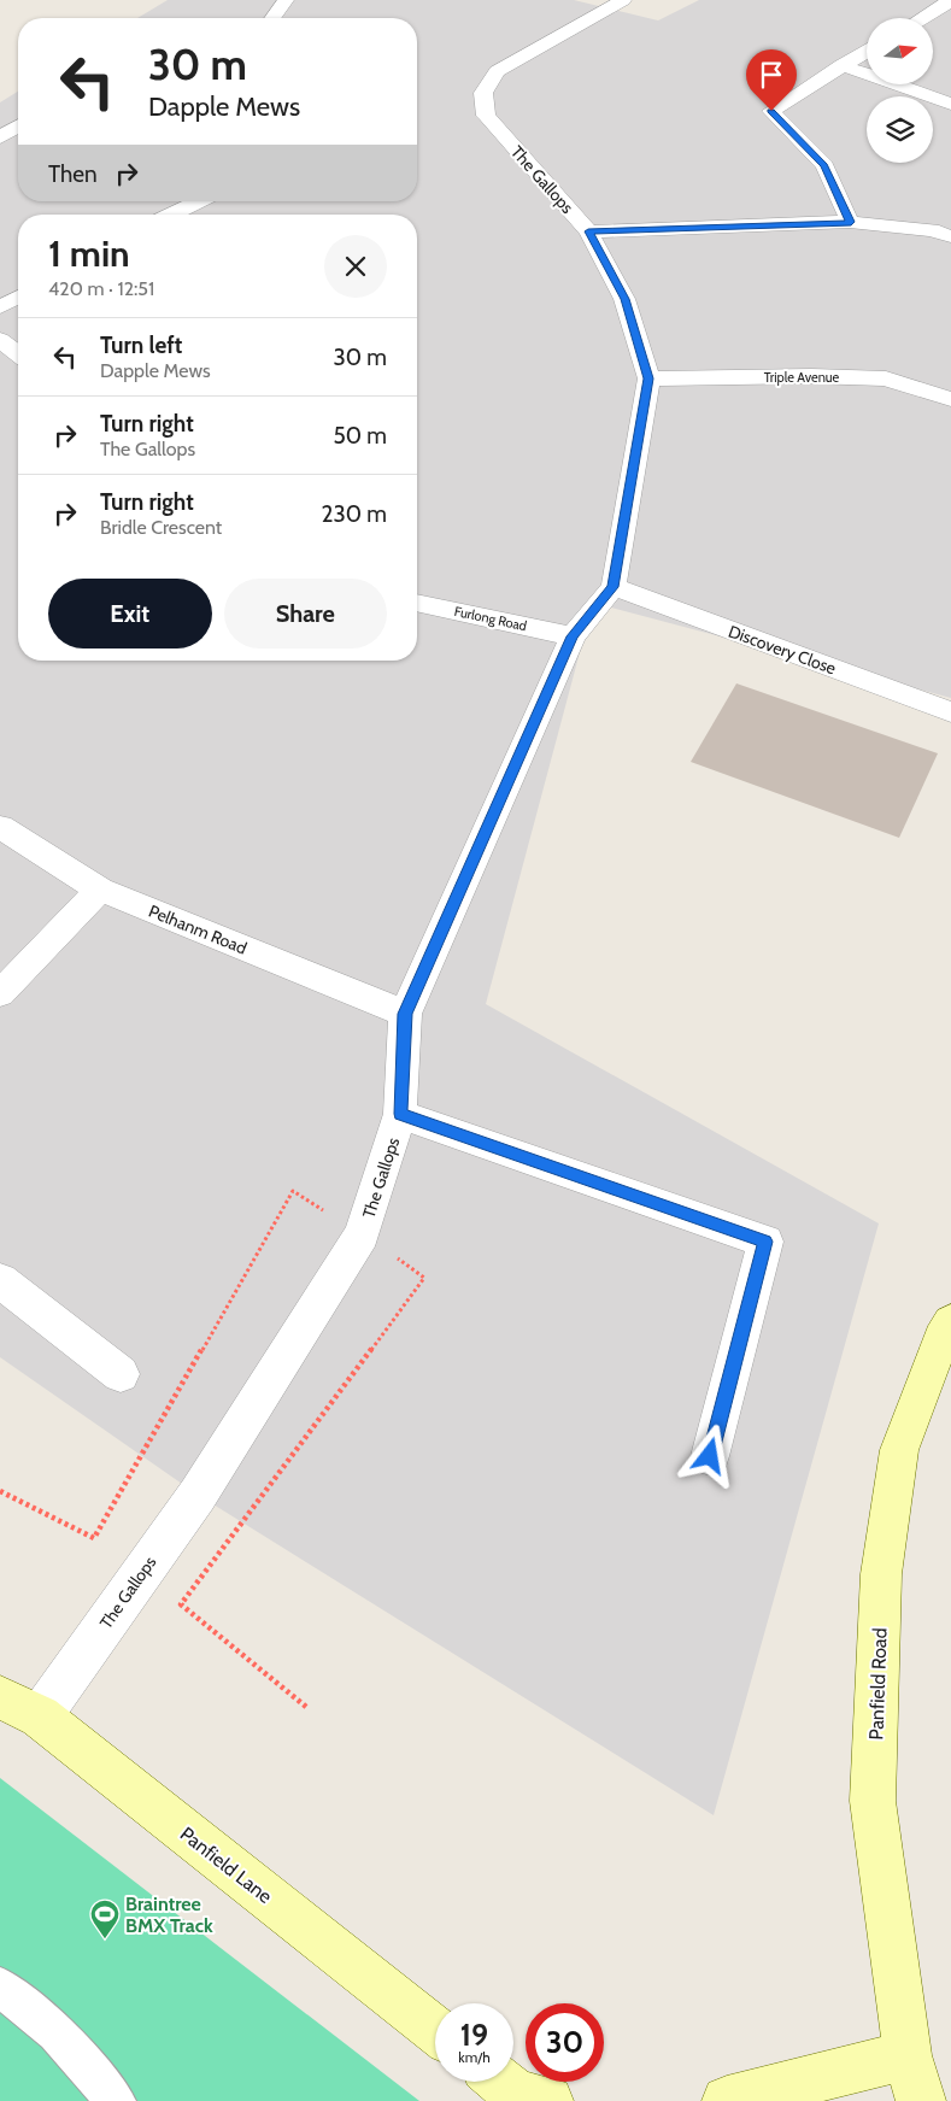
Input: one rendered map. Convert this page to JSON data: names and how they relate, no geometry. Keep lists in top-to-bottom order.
{
  "streets": {
    "street": [
      "The Gallops",
      "Triple Avenue",
      "Furlong Road",
      "Discovery Close",
      "Pelhanm Road",
      "Panfield Road",
      "Panfield Lane"
    ]
  },
  "crossings": [
    ["The Gallops", "Triple Avenue"],
    ["The Gallops", "Furlong Road"],
    ["The Gallops", "Discovery Close"],
    ["The Gallops", "Pelhanm Road"],
    ["The Gallops", "Panfield Lane"]
  ],
  "places": {
    "sports": ["Braintree BMX Track"]
  },
  "north": "right",
  "page": {
    "turn": ["30 m", "Dapple Mews"],
    "then": "Then",
    "heading": ["1 min", "420 m · 12:51"],
    "list": [
      {
        "name": "Turn left",
        "note": "Dapple Mews",
        "value": "30 m"
      },
      {
        "name": "Turn right",
        "note": "The Gallops",
        "value": "50 m"
      },
      {
        "name": "Turn right",
        "note": "Bridle Crescent",
        "value": "230 m"
      }
    ],
    "buttons": ["Exit", "Share"],
    "speed": "19 km/h",
    "limit": "30"
  }
}
